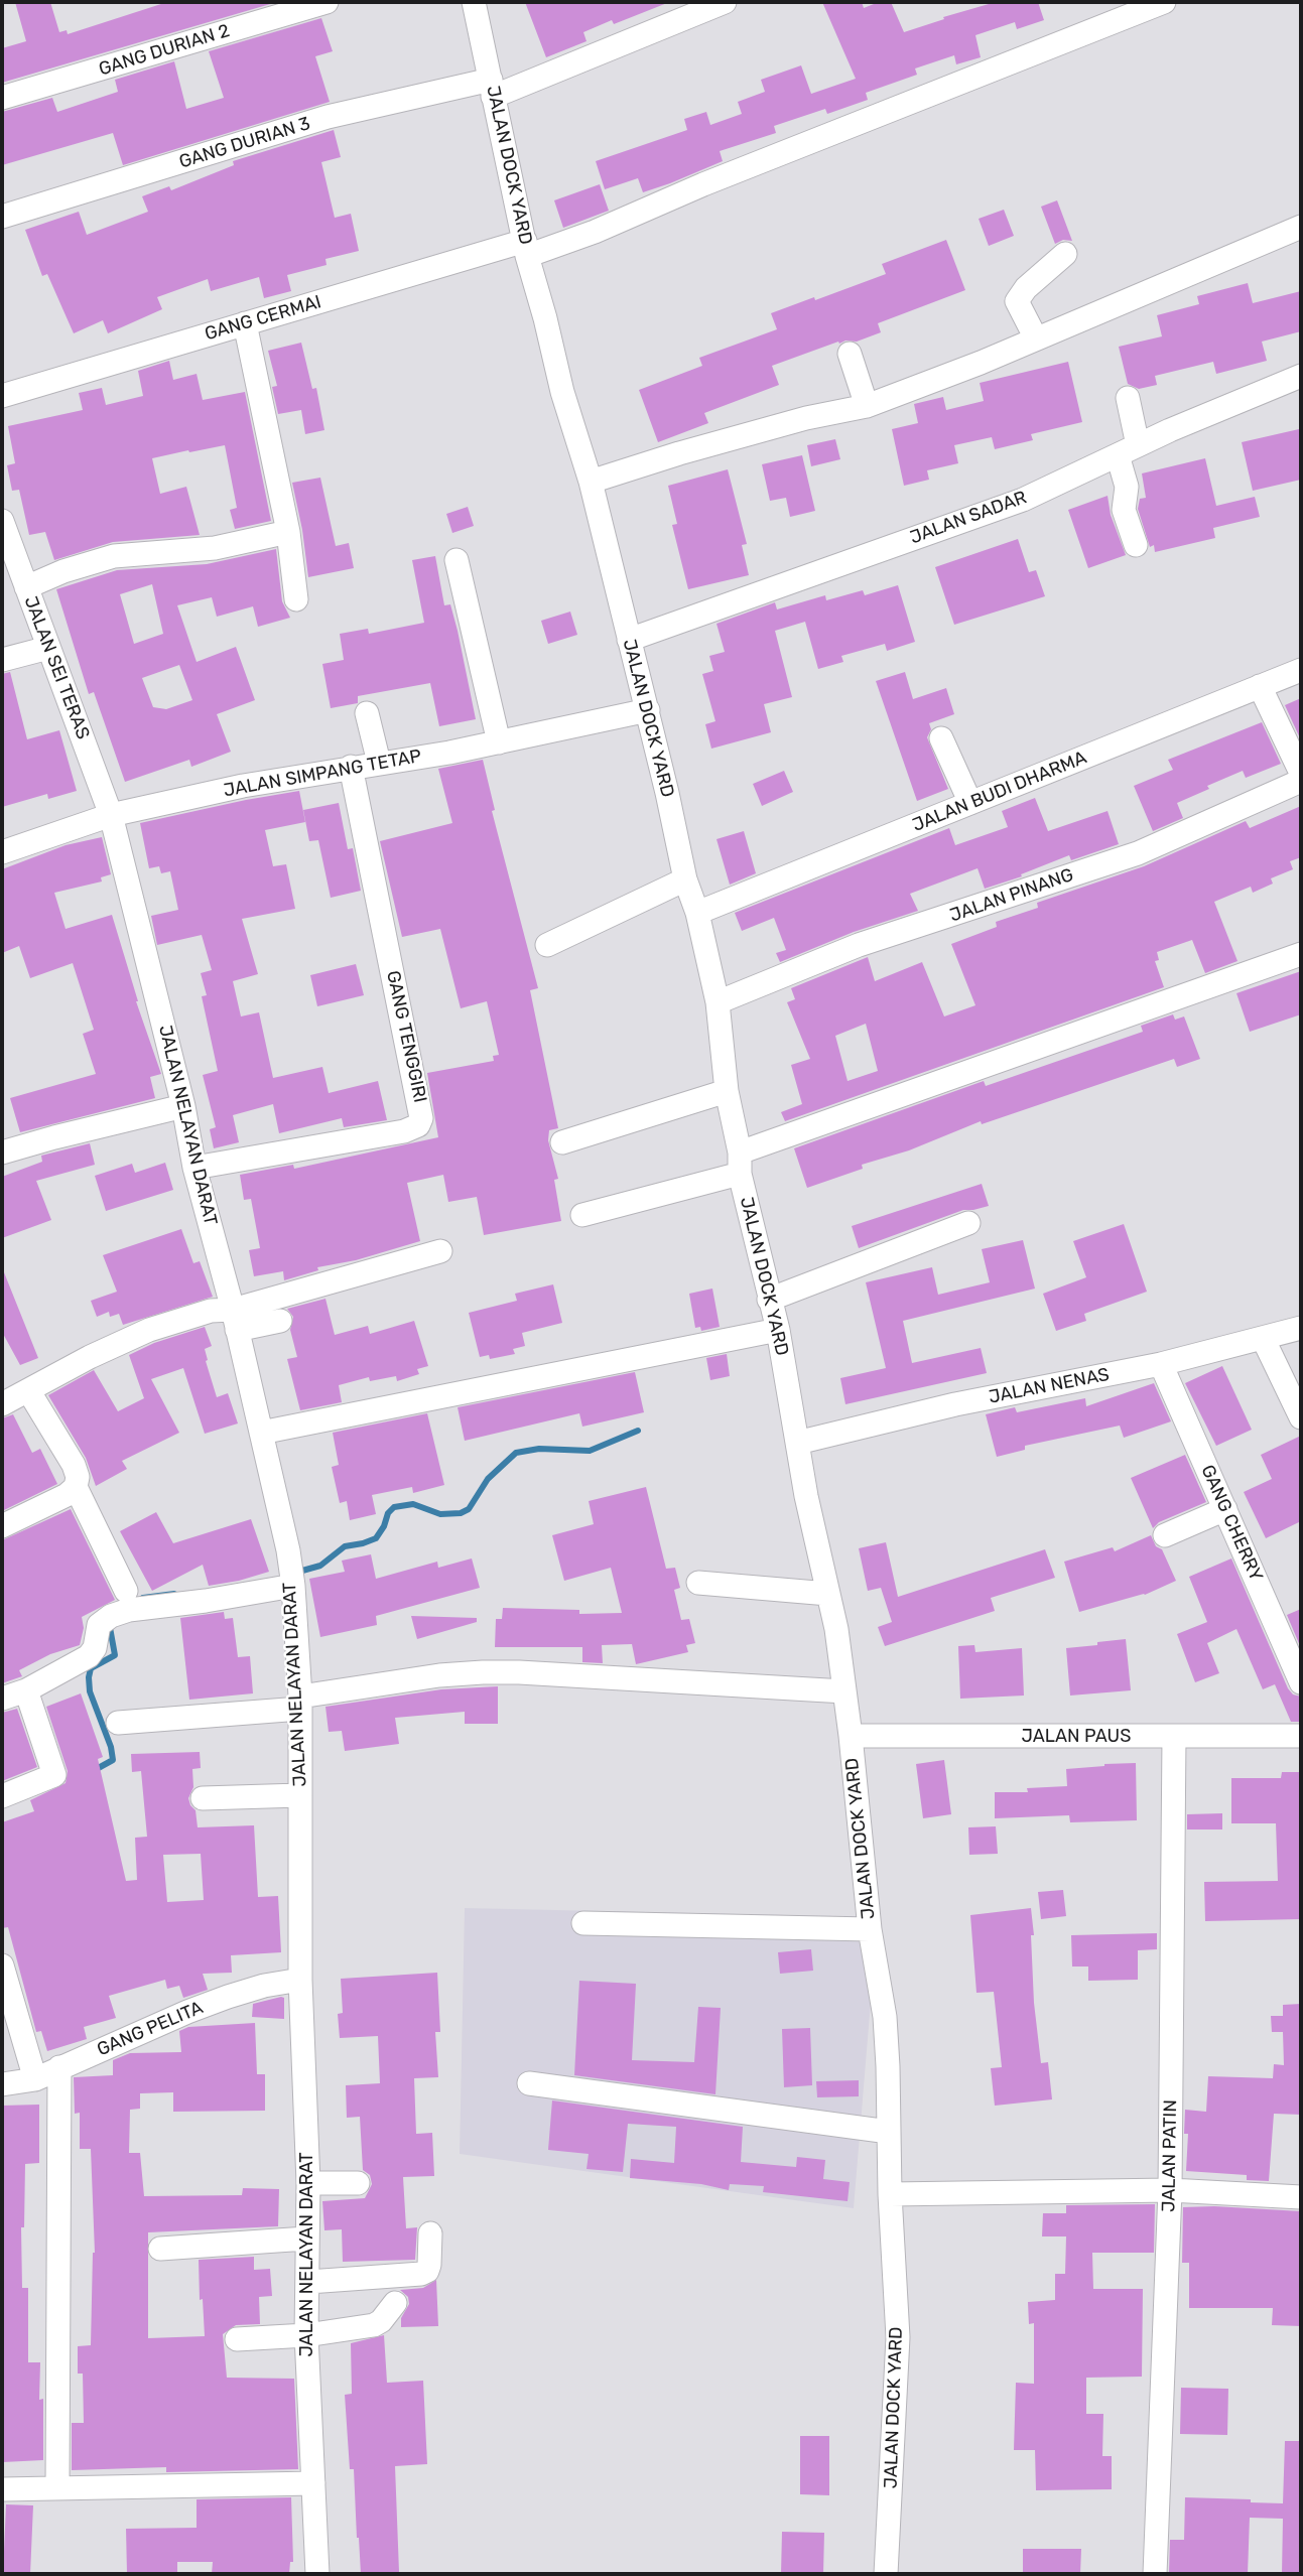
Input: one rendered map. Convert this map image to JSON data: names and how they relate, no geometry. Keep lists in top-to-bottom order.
{
  "streets": {
    "street": [
      "GANG DURIAN 2",
      "GANG DURIAN 3",
      "JALAN DOCK YARD",
      "GANG CERMAI",
      "JALAN SADAR",
      "JALAN SEI TERAS",
      "JALAN SIMPANG TETAP",
      "JALAN BUDI DHARMA",
      "JALAN PINANG",
      "GANG TENGGIRI",
      "JALAN NELAYAN DARAT",
      "JALAN NENAS",
      "GANG CHERRY",
      "JALAN PAUS",
      "GANG PELITA",
      "JALAN PATIN"
    ]
  },
  "crossings": [
    ["GANG DURIAN 3", "JALAN DOCK YARD"],
    ["JALAN DOCK YARD", "GANG CERMAI"],
    ["JALAN DOCK YARD", "JALAN SADAR"],
    ["JALAN DOCK YARD", "JALAN SIMPANG TETAP"],
    ["JALAN DOCK YARD", "JALAN BUDI DHARMA"],
    ["JALAN DOCK YARD", "JALAN PINANG"],
    ["JALAN DOCK YARD", "JALAN NENAS"],
    ["JALAN DOCK YARD", "JALAN PAUS"],
    ["JALAN SEI TERAS", "JALAN SIMPANG TETAP"],
    ["JALAN SEI TERAS", "JALAN NELAYAN DARAT"],
    ["JALAN SIMPANG TETAP", "GANG TENGGIRI"],
    ["JALAN SIMPANG TETAP", "JALAN NELAYAN DARAT"],
    ["GANG TENGGIRI", "JALAN NELAYAN DARAT"],
    ["JALAN NELAYAN DARAT", "GANG PELITA"],
    ["JALAN NENAS", "GANG CHERRY"],
    ["JALAN PAUS", "JALAN PATIN"]
  ]
}
